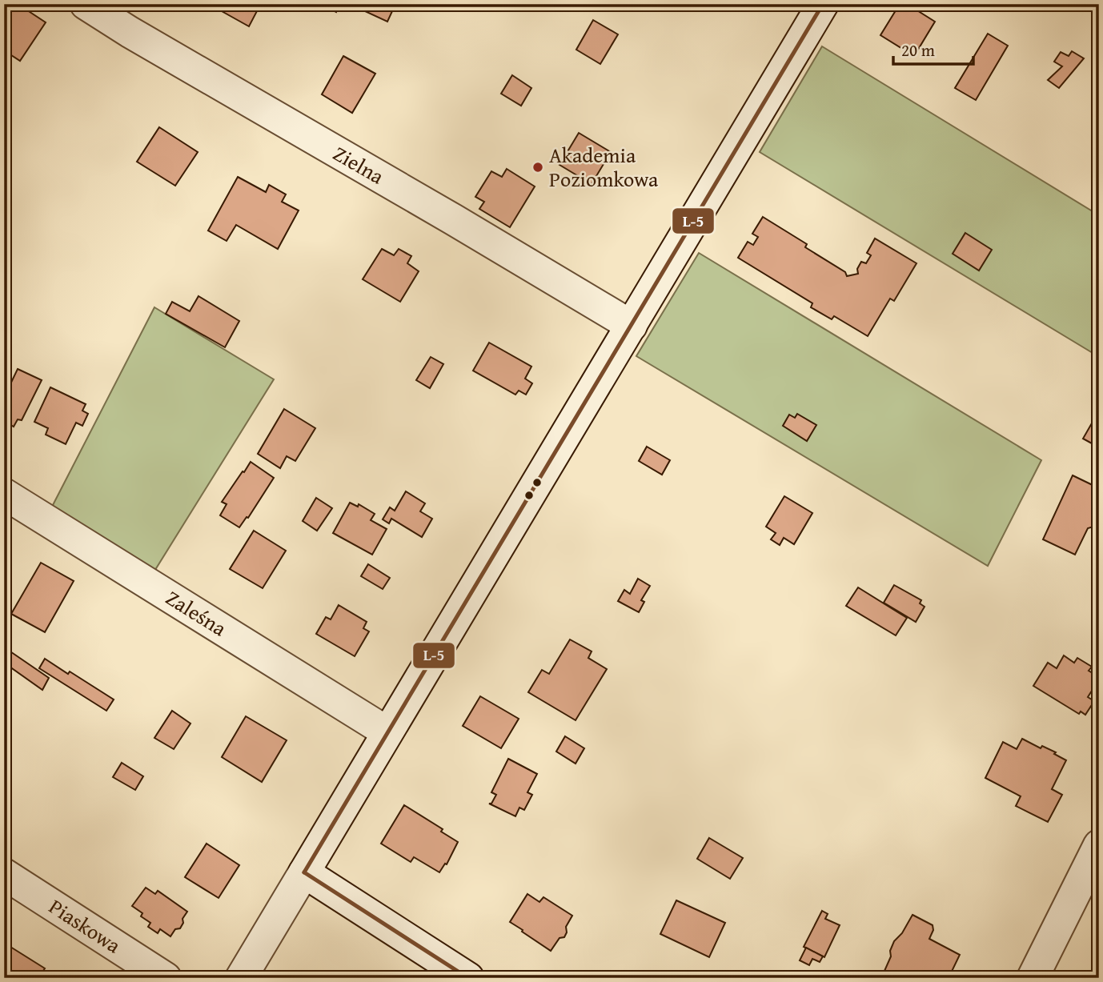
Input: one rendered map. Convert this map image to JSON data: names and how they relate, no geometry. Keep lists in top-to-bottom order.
{
  "streets": {
    "street": ["Zielna", "Zaleśna", "Piaskowa"]
  },
  "places": ["Akademia Poziomkowa"],
  "lines": ["transit line L-5"],
  "scale_bar": "20 m"
}
